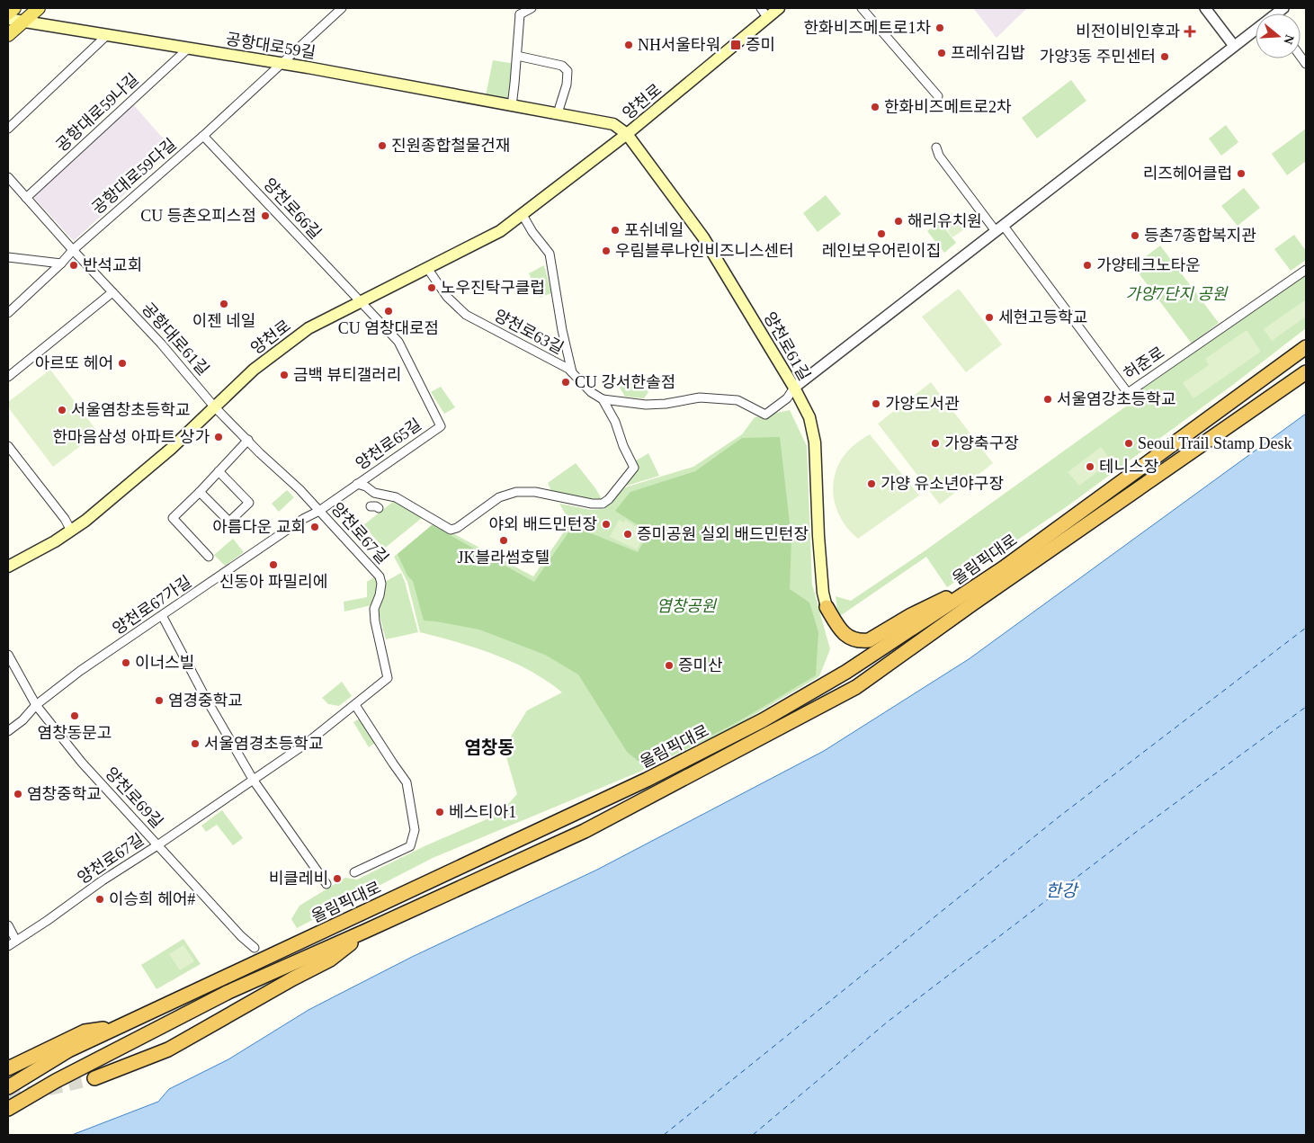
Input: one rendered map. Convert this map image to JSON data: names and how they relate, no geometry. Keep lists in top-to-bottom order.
{
  "streets": {
    "highway": ["올림픽대로"],
    "main road": ["공항대로59길", "양천로", "양천로61길"],
    "street": [
      "공항대로59나길",
      "공항대로59다길",
      "양천로66길",
      "양천로63길",
      "공항대로61길",
      "허준로",
      "양천로65길",
      "양천로67길",
      "양천로67가길",
      "양천로69길"
    ]
  },
  "crossings": [
    ["공항대로59길", "양천로"],
    ["공항대로59길", "공항대로59나길"],
    ["공항대로59길", "공항대로59다길"],
    ["공항대로59길", "양천로61길"],
    ["양천로", "양천로66길"],
    ["양천로", "양천로63길"],
    ["양천로", "공항대로61길"],
    ["양천로", "양천로61길"],
    ["양천로", "양천로65길"],
    ["양천로", "양천로67길"],
    ["공항대로59나길", "공항대로61길"],
    ["공항대로59다길", "양천로66길"],
    ["공항대로59다길", "공항대로61길"],
    ["양천로66길", "양천로65길"],
    ["양천로63길", "양천로61길"],
    ["양천로63길", "양천로65길"],
    ["공항대로61길", "양천로67길"],
    ["양천로65길", "양천로67길"],
    ["양천로65길", "양천로67가길"],
    ["양천로67길", "양천로67가길"],
    ["양천로67길", "양천로69길"],
    ["양천로67가길", "양천로69길"]
  ],
  "districts": ["염창동"],
  "water": ["한강"],
  "parks": ["가양7단지 공원", "염창공원"],
  "places": {
    "other": [
      "한화비즈메트로1차",
      "NH서울타워",
      "프레쉬김밥",
      "가양3동 주민센터",
      "한화비즈메트로2차",
      "진원종합철물건재",
      "리즈헤어클럽",
      "CU 등촌오피스점",
      "해리유치원",
      "포쉬네일",
      "레인보우어린이집",
      "등촌7종합복지관",
      "우림블루나인비즈니스센터",
      "반석교회",
      "가양테크노타운",
      "노우진탁구클럽",
      "이젠 네일",
      "CU 염창대로점",
      "세현고등학교",
      "아르또 헤어",
      "금백 뷰티갤러리",
      "CU 강서한솔점",
      "서울염강초등학교",
      "가양도서관",
      "서울염창초등학교",
      "한마음삼성 아파트 상가",
      "가양축구장",
      "Seoul Trail Stamp Desk",
      "테니스장",
      "가양 유소년야구장",
      "야외 배드민턴장",
      "아름다운 교회",
      "증미공원 실외 배드민턴장",
      "JK블라썸호텔",
      "신동아 파밀리에",
      "이너스빌",
      "증미산",
      "염경중학교",
      "염창동문고",
      "서울염경초등학교",
      "염창중학교",
      "베스티아1",
      "비클레비",
      "이승희 헤어#"
    ],
    "health": ["비전이비인후과"],
    "transit": ["증미"]
  },
  "north": "right"
}
